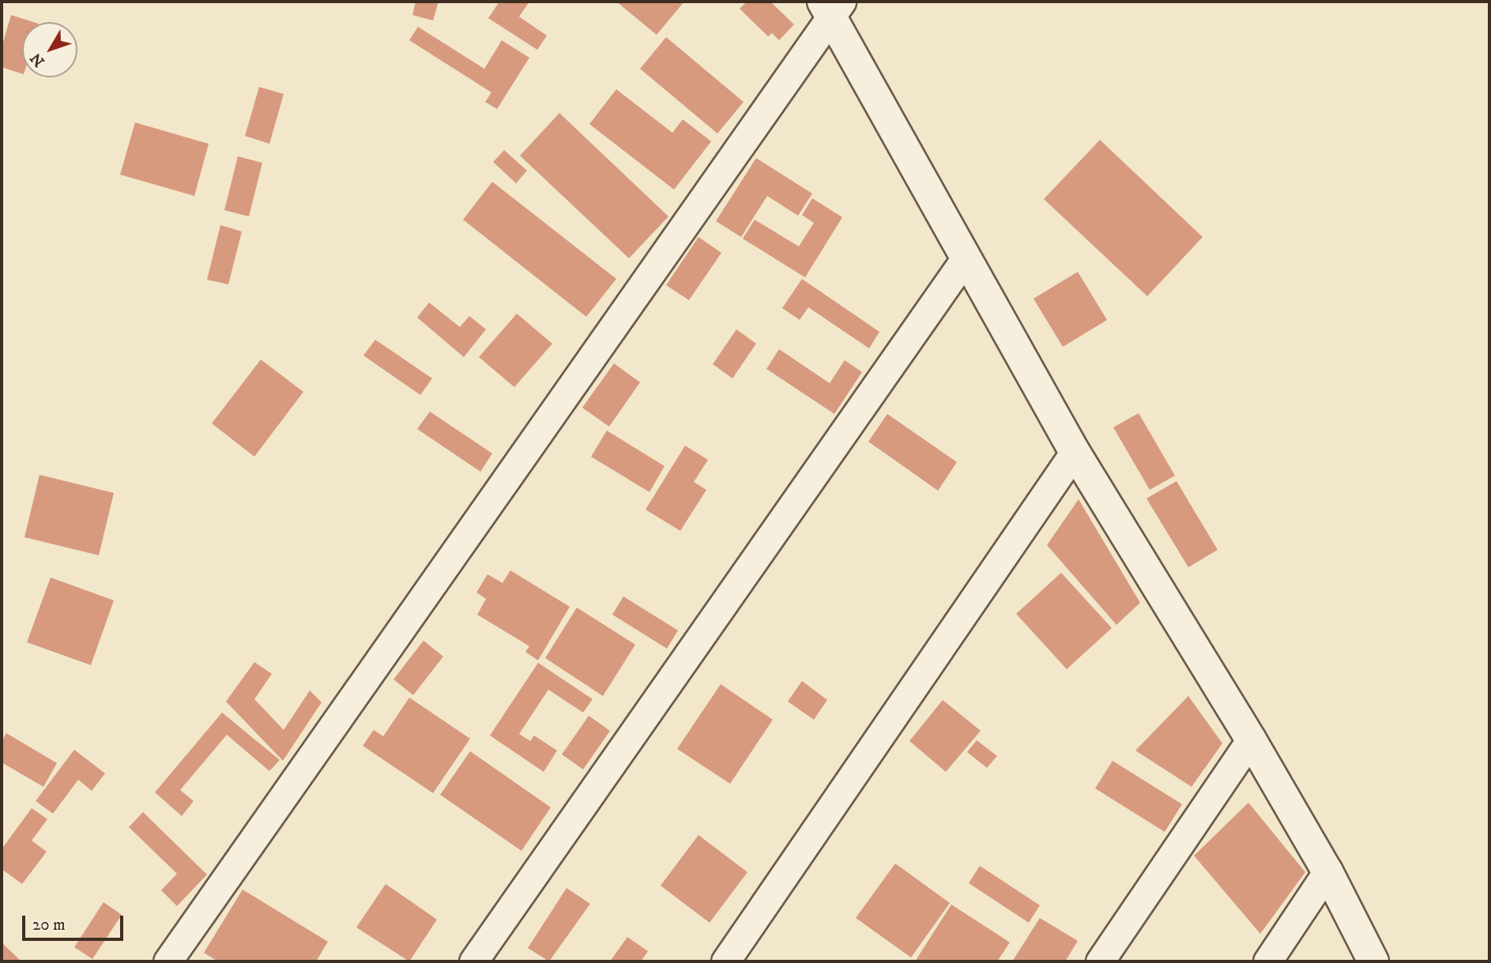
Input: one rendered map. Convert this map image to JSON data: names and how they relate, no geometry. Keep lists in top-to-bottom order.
{
  "scale_bar": "20 m",
  "north": "bottom left"
}
